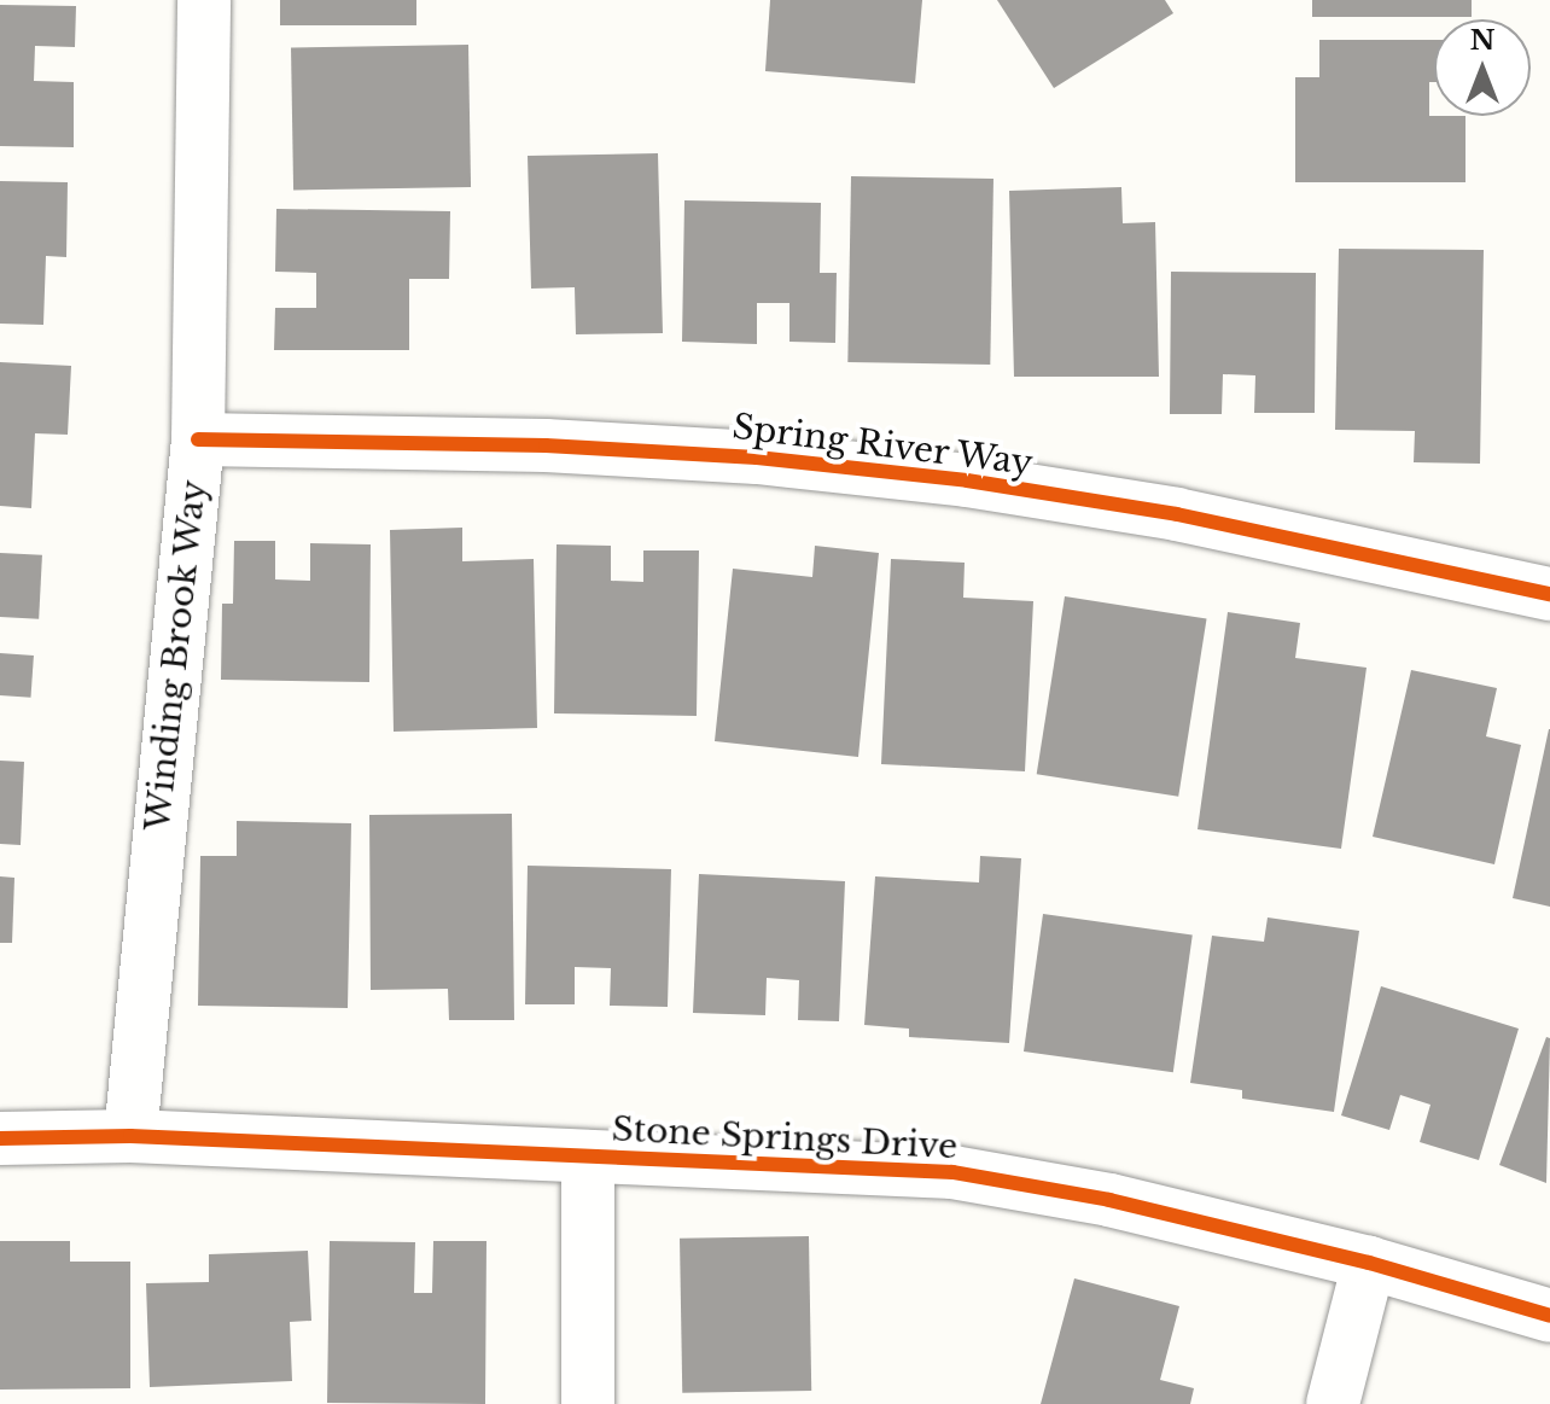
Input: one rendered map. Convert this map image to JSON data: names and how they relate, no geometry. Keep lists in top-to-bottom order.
{
  "streets": {
    "street": ["Spring River Way", "Winding Brook Way", "Stone Springs Drive"]
  },
  "crossings": [
    ["Spring River Way", "Winding Brook Way"],
    ["Winding Brook Way", "Stone Springs Drive"]
  ],
  "north": "top"
}
